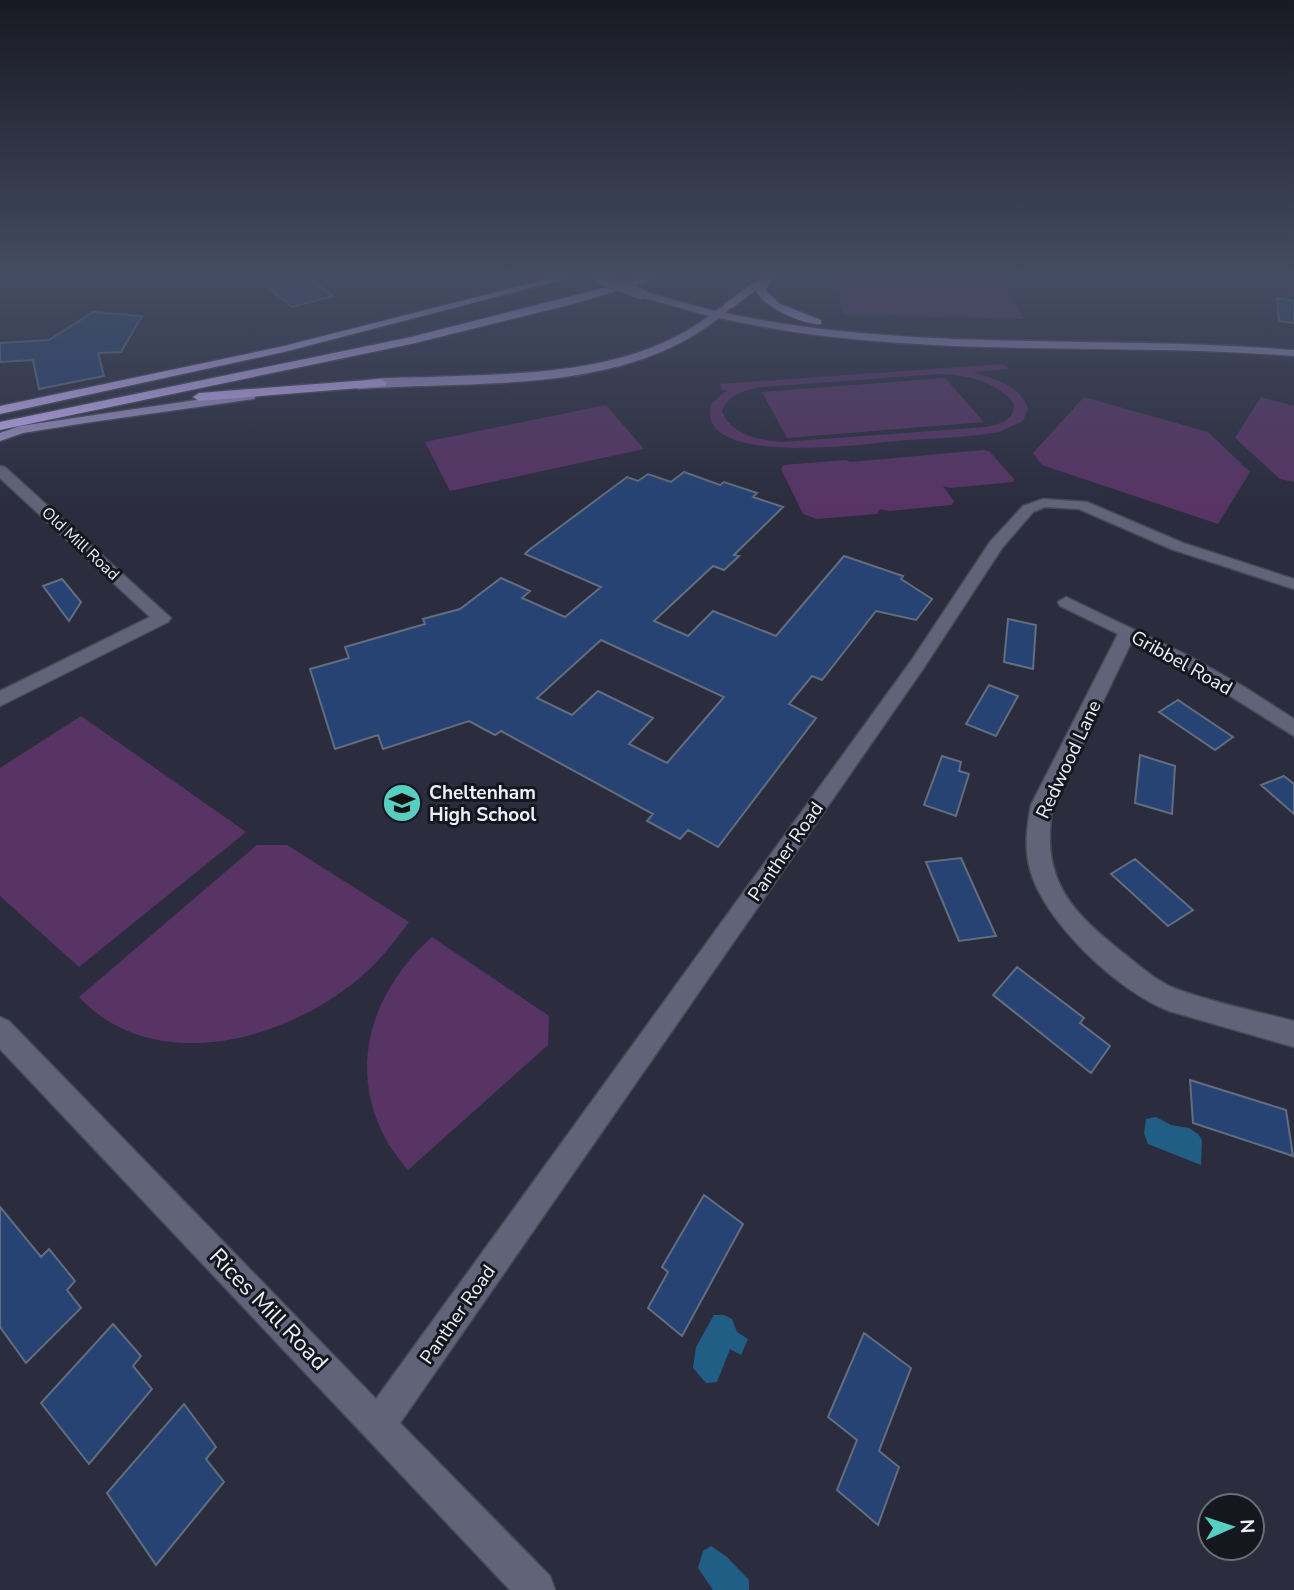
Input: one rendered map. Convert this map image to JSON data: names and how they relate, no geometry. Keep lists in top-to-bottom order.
{
  "streets": {
    "street": [
      "Old Mill Road",
      "Gribbel Road",
      "Redwood Lane",
      "Panther Road",
      "Rices Mill Road"
    ]
  },
  "crossings": [
    ["Gribbel Road", "Redwood Lane"],
    ["Panther Road", "Rices Mill Road"]
  ],
  "places": {
    "school or university": ["Cheltenham High School"]
  },
  "north": "right"
}
